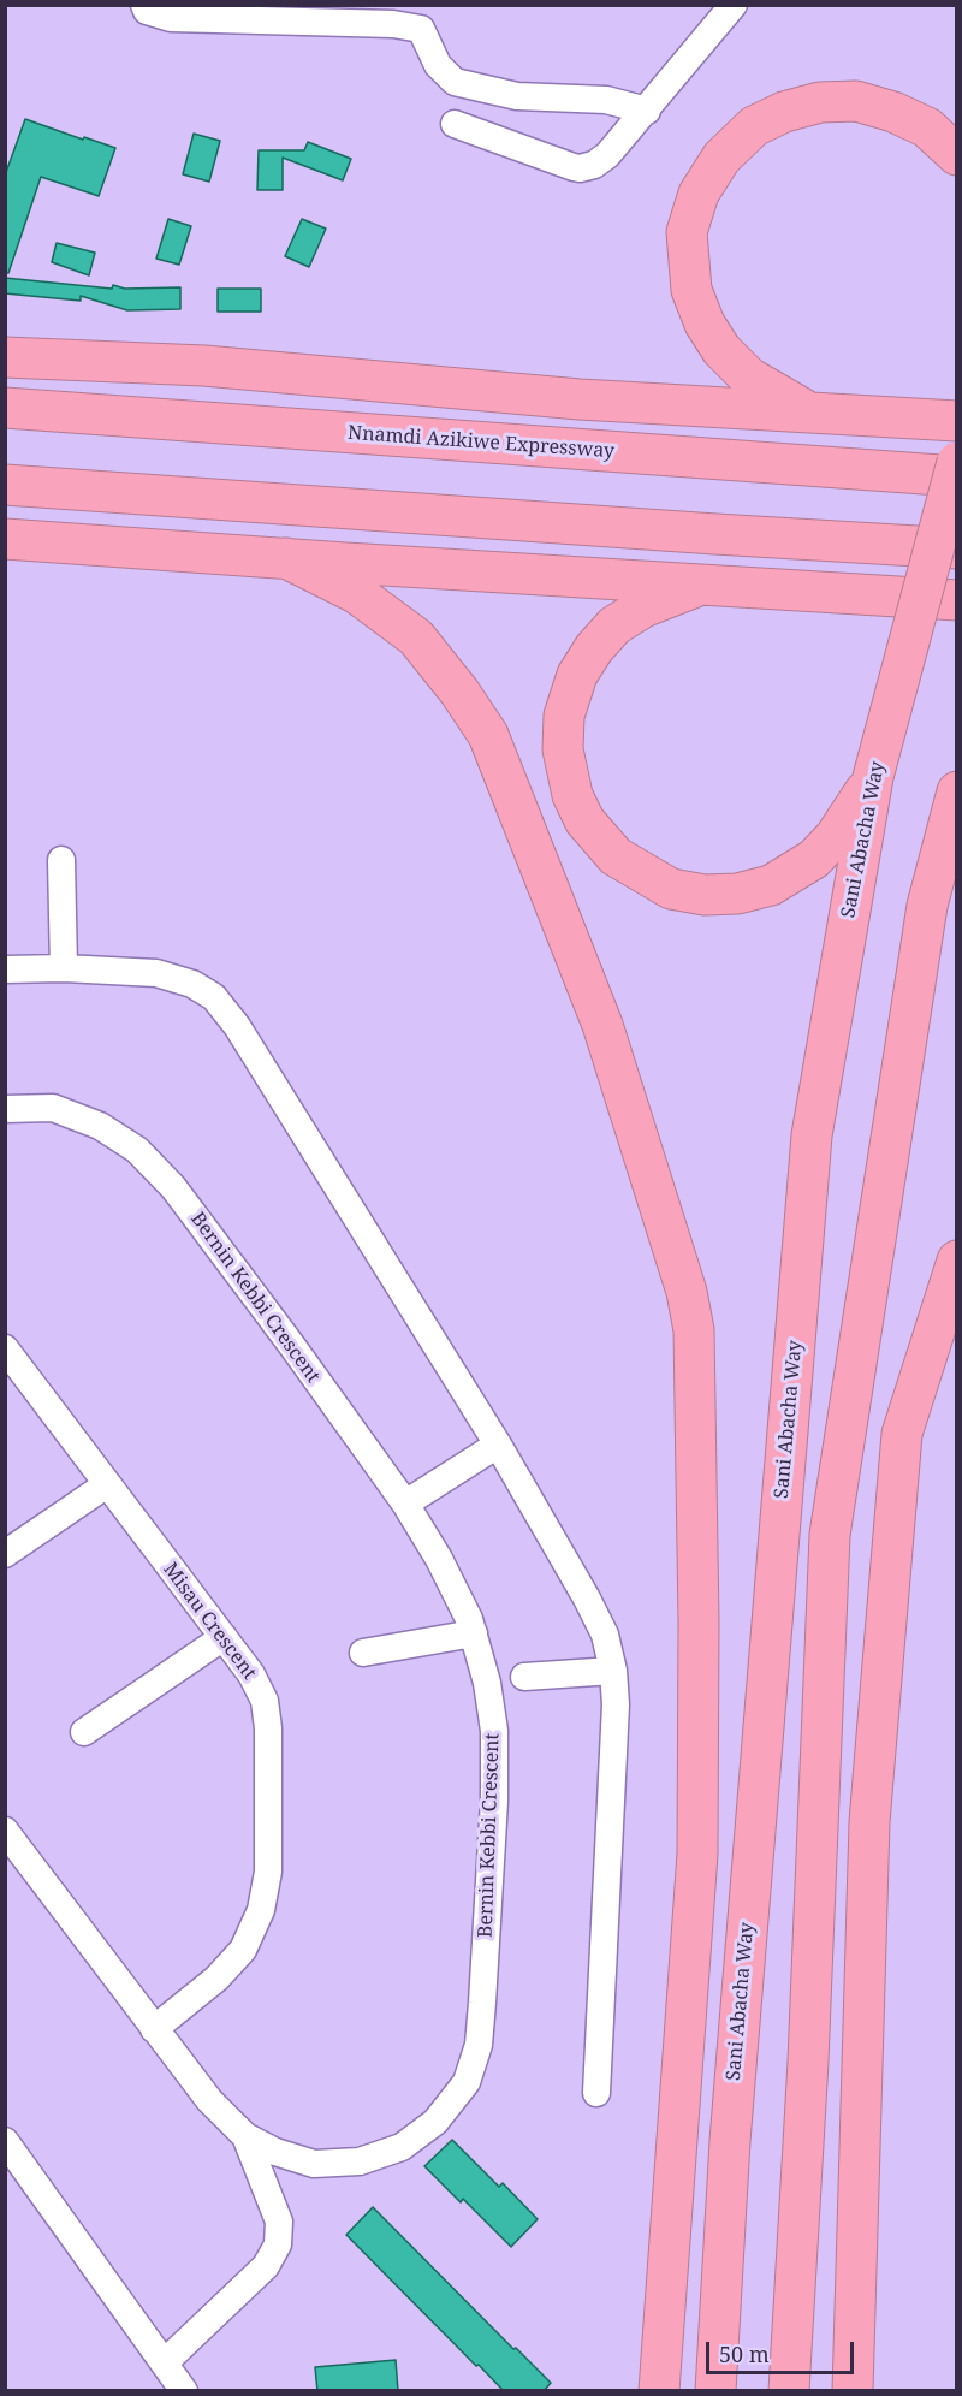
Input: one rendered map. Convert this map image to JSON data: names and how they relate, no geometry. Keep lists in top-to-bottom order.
{
  "streets": {
    "highway": ["Nnamdi Azikiwe Expressway", "Sani Abacha Way"],
    "street": ["Bernin Kebbi Crescent", "Misau Crescent"]
  },
  "crossings": [
    ["Bernin Kebbi Crescent", "Misau Crescent"]
  ],
  "scale_bar": "50 m"
}
